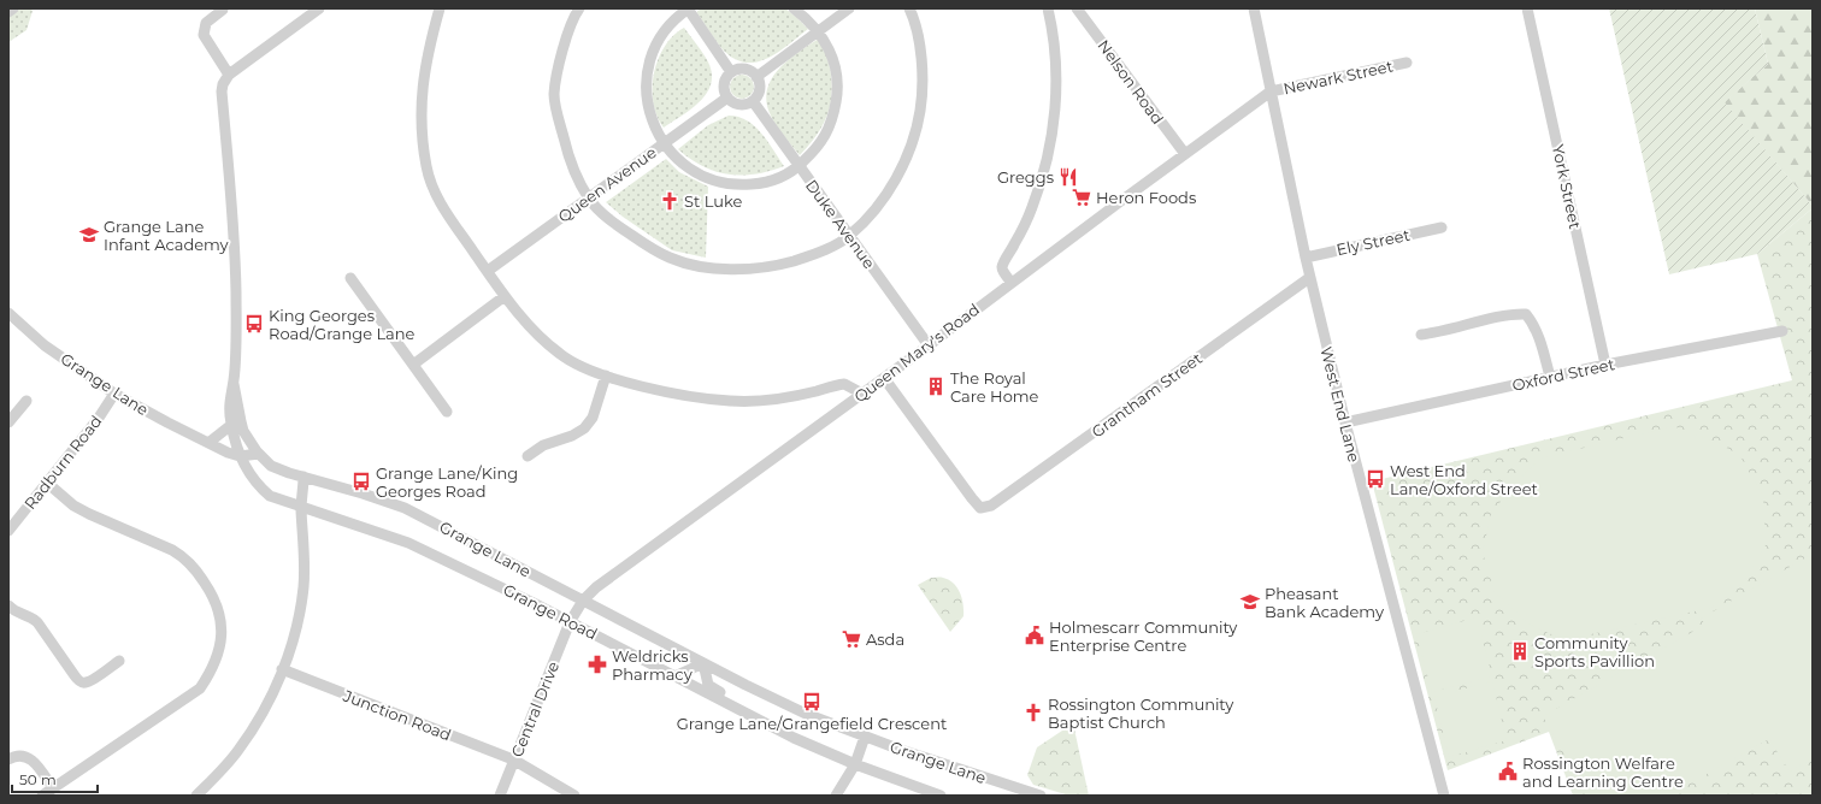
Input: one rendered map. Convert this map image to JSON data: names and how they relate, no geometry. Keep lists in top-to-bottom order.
{
  "streets": {
    "street": [
      "Newark Street",
      "Nelson Road",
      "Queen Avenue",
      "York Street",
      "Duke Avenue",
      "Ely Street",
      "Queen Mary's Road",
      "Oxford Street",
      "Grange Lane",
      "Grantham Street",
      "West End Lane",
      "Radburn Road",
      "Grange Road",
      "Central Drive",
      "Junction Road"
    ]
  },
  "crossings": [
    ["Newark Street", "Queen Mary's Road"],
    ["Newark Street", "West End Lane"],
    ["Nelson Road", "Queen Mary's Road"],
    ["Queen Avenue", "Duke Avenue"],
    ["York Street", "Oxford Street"],
    ["Duke Avenue", "Queen Mary's Road"],
    ["Ely Street", "West End Lane"],
    ["Queen Mary's Road", "Grange Lane"],
    ["Queen Mary's Road", "Grantham Street"],
    ["Queen Mary's Road", "West End Lane"],
    ["Queen Mary's Road", "Grange Road"],
    ["Queen Mary's Road", "Central Drive"],
    ["Oxford Street", "West End Lane"],
    ["Grange Lane", "Radburn Road"],
    ["Grange Lane", "Grange Road"],
    ["Grantham Street", "West End Lane"],
    ["Grange Road", "Central Drive"],
    ["Central Drive", "Junction Road"]
  ],
  "places": {
    "restaurant": ["Greggs"],
    "supermarket": ["Heron Foods", "Asda"],
    "church": ["St Luke", "Rossington Community Baptist Church"],
    "school or university": ["Grange Lane Infant Academy", "Pheasant Bank Academy"],
    "bus stop": [
      "King Georges Road/Grange Lane",
      "West End Lane/Oxford Street",
      "Grange Lane/King Georges Road",
      "Grange Lane/Grangefield Crescent"
    ],
    "building": ["The Royal Care Home", "Community Sports Pavillion"],
    "public building": ["Holmescarr Community Enterprise Centre", "Rossington Welfare and Learning Centre"],
    "pharmacy": ["Weldricks Pharmacy"]
  },
  "scale_bar": "50 m"
}
